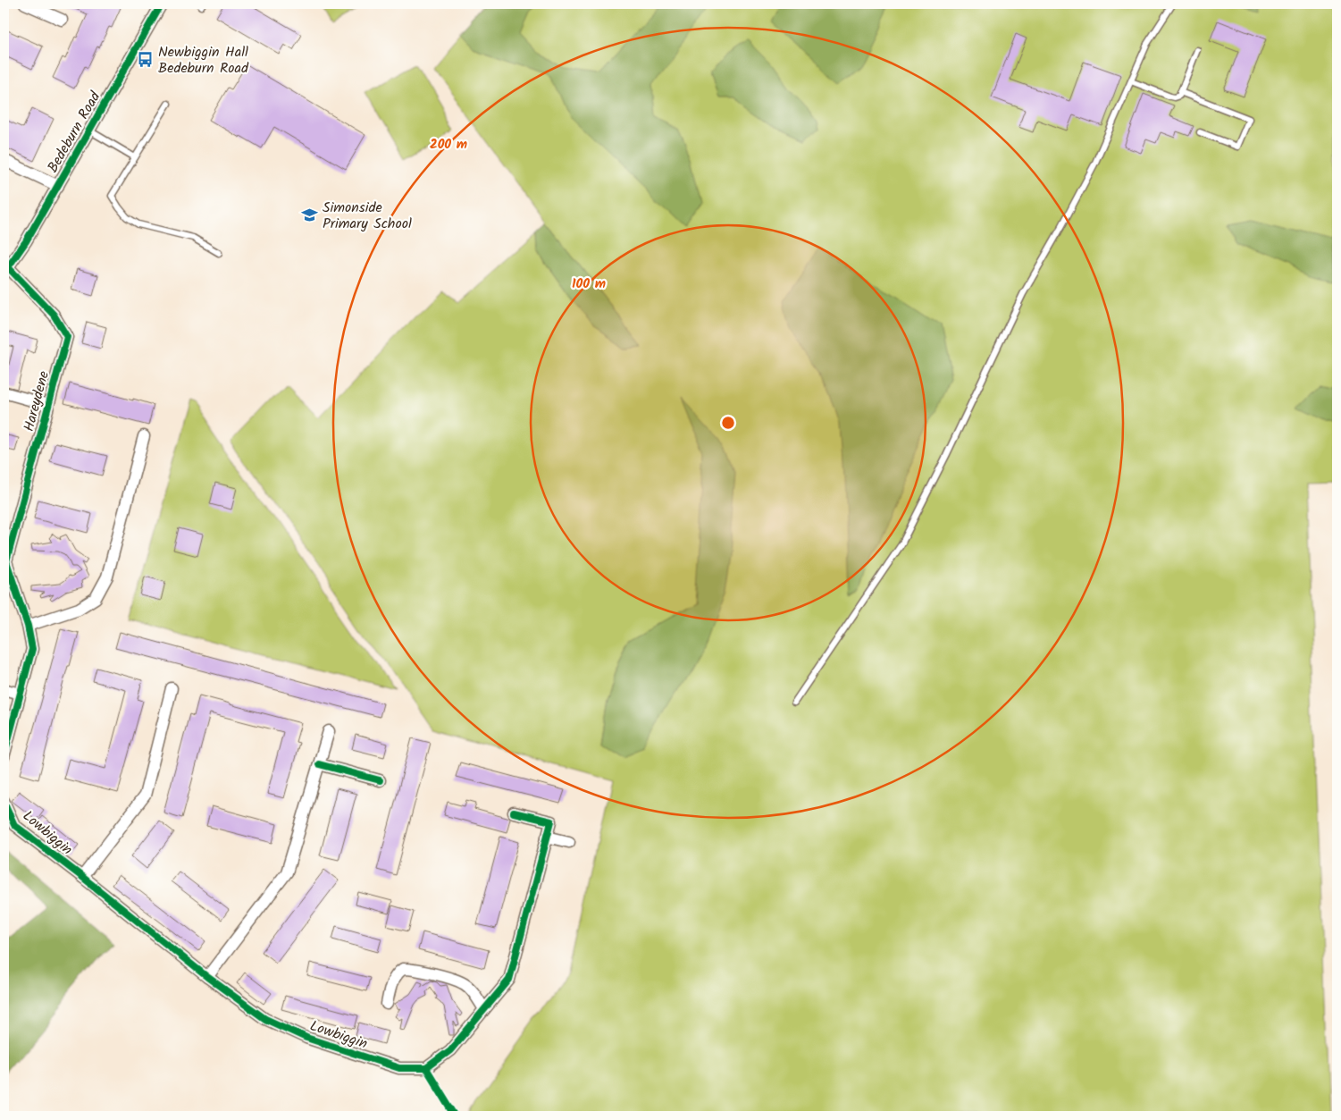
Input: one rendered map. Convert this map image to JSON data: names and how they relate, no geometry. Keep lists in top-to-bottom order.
{
  "streets": {
    "street": ["Bedeburn Road", "Hareydene", "Lowbiggin"]
  },
  "crossings": [
    ["Bedeburn Road", "Hareydene"]
  ],
  "places": {
    "bus stop": ["Newbiggin Hall Bedeburn Road"],
    "school or university": ["Simonside Primary School"]
  },
  "rings": ["200 m", "100 m"]
}
